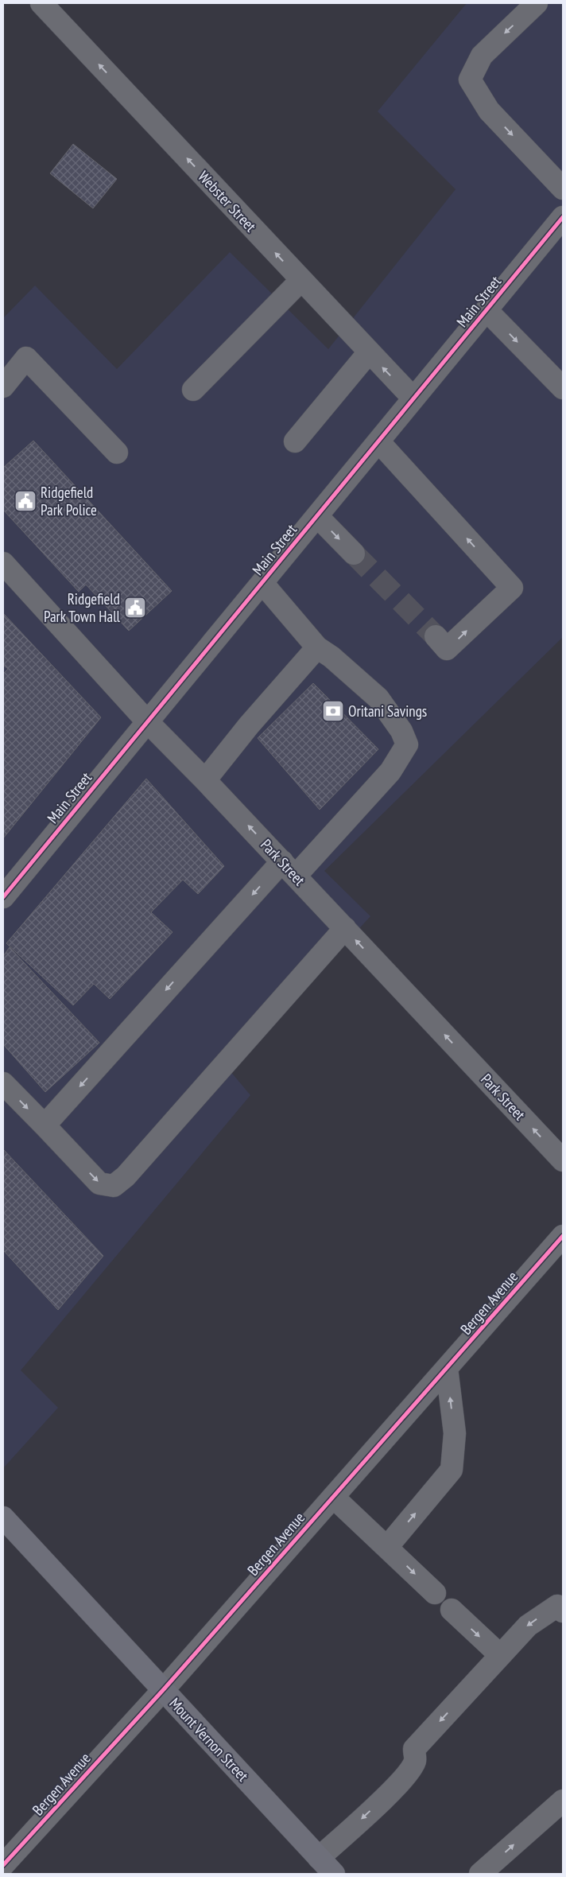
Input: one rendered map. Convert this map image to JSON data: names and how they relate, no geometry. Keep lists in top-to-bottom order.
{
  "streets": {
    "main road": ["Mount Vernon Street"],
    "street": [
      "Webster Street",
      "Main Street",
      "Park Street",
      "Bergen Avenue"
    ]
  },
  "crossings": [
    ["Webster Street", "Main Street"],
    ["Main Street", "Park Street"],
    ["Bergen Avenue", "Mount Vernon Street"]
  ],
  "one_way": ["Webster Street", "Park Street"],
  "places": {
    "public building": ["Ridgefield Park Police", "Ridgefield Park Town Hall"],
    "bank": ["Oritani Savings"]
  }
}
